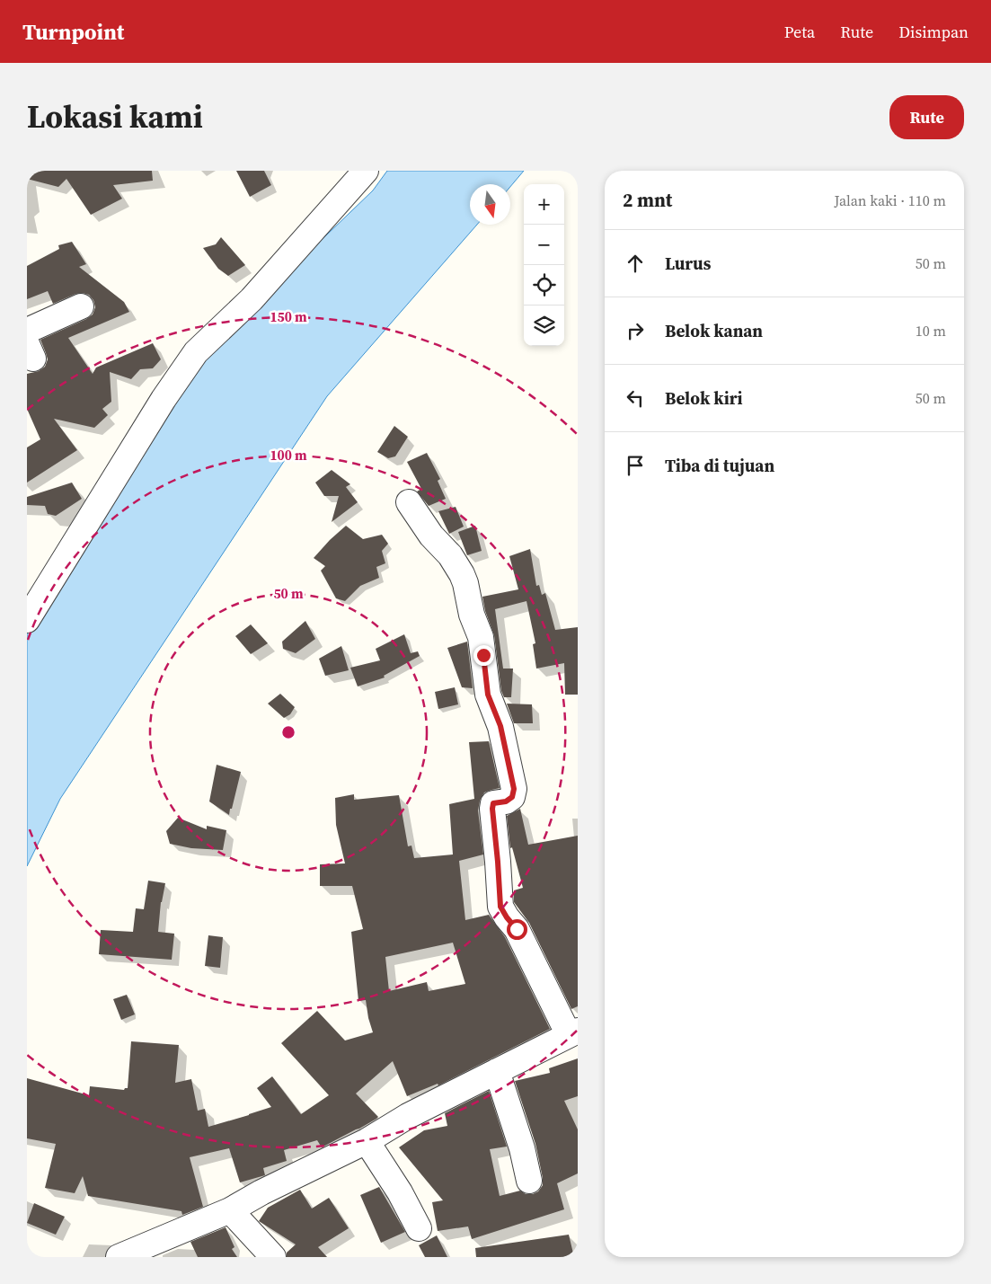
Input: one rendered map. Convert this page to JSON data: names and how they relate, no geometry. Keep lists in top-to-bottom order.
{
  "north": "bottom",
  "page": {
    "header": "Turnpoint",
    "nav": ["Peta", "Rute", "Disimpan"],
    "title": "Lokasi kami",
    "buttons": "Rute",
    "heading": ["2 mnt", "Jalan kaki · 110 m"],
    "map_buttons": ["+", "−"],
    "list": [
      ["Lurus", "50 m"],
      ["Belok kanan", "10 m"],
      ["Belok kiri", "50 m"],
      "Tiba di tujuan"
    ]
  },
  "rings": ["150 m", "100 m", "50 m"]
}
